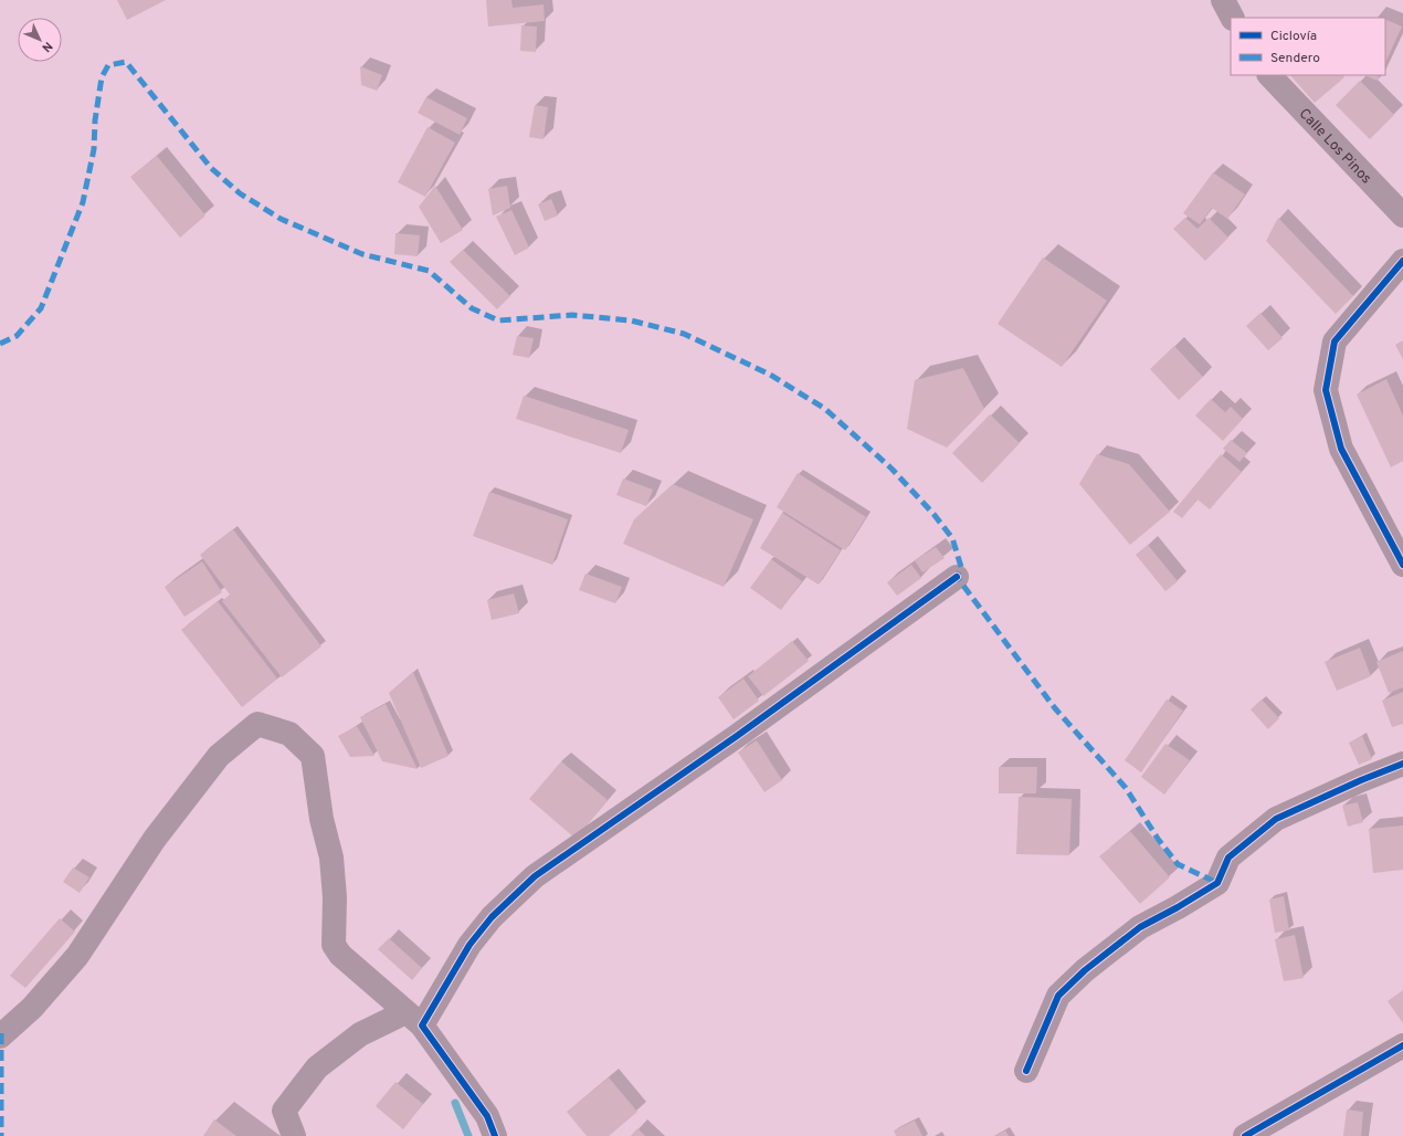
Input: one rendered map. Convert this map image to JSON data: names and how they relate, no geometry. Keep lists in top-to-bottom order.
{
  "streets": {
    "street": ["Calle Los Pinos"]
  },
  "legend": ["Ciclovía", "Sendero"],
  "north": "bottom right"
}
